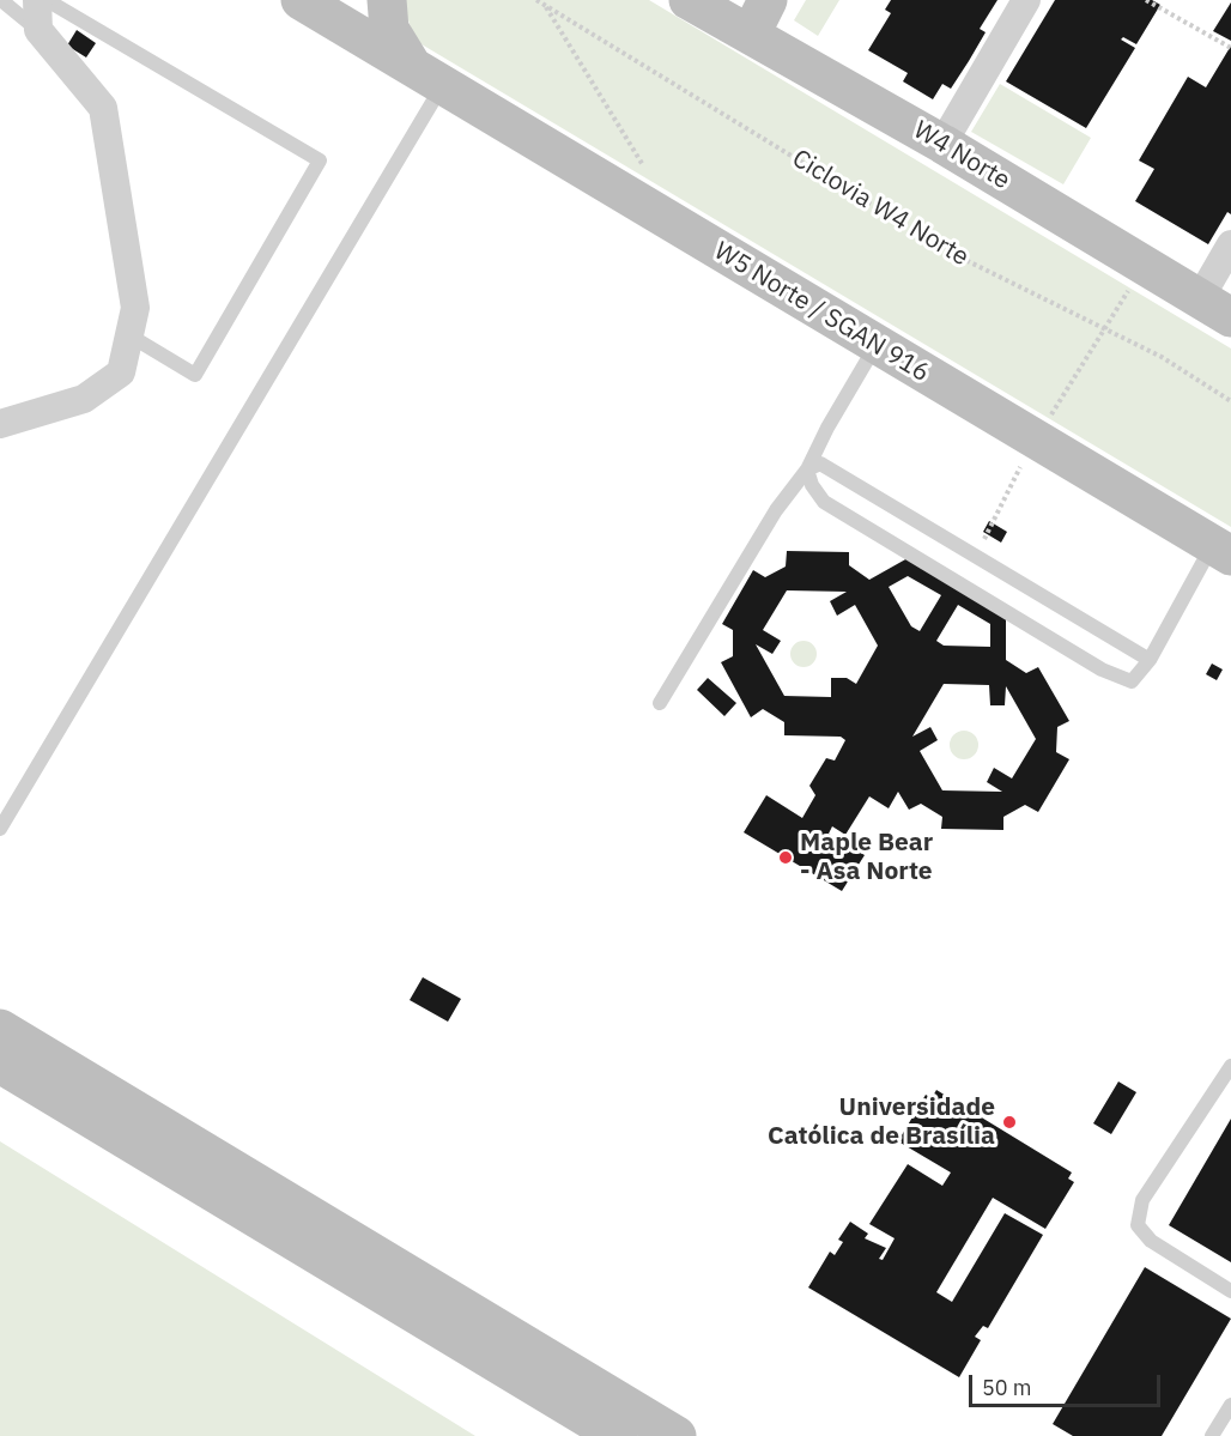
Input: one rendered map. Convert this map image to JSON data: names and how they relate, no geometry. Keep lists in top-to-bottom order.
{
  "streets": {
    "main road": ["W4 Norte", "W5 Norte / SGAN 916"],
    "path": ["Ciclovia W4 Norte"]
  },
  "places": ["Maple Bear - Asa Norte", "Universidade Católica de Brasília"],
  "scale_bar": "50 m"
}
